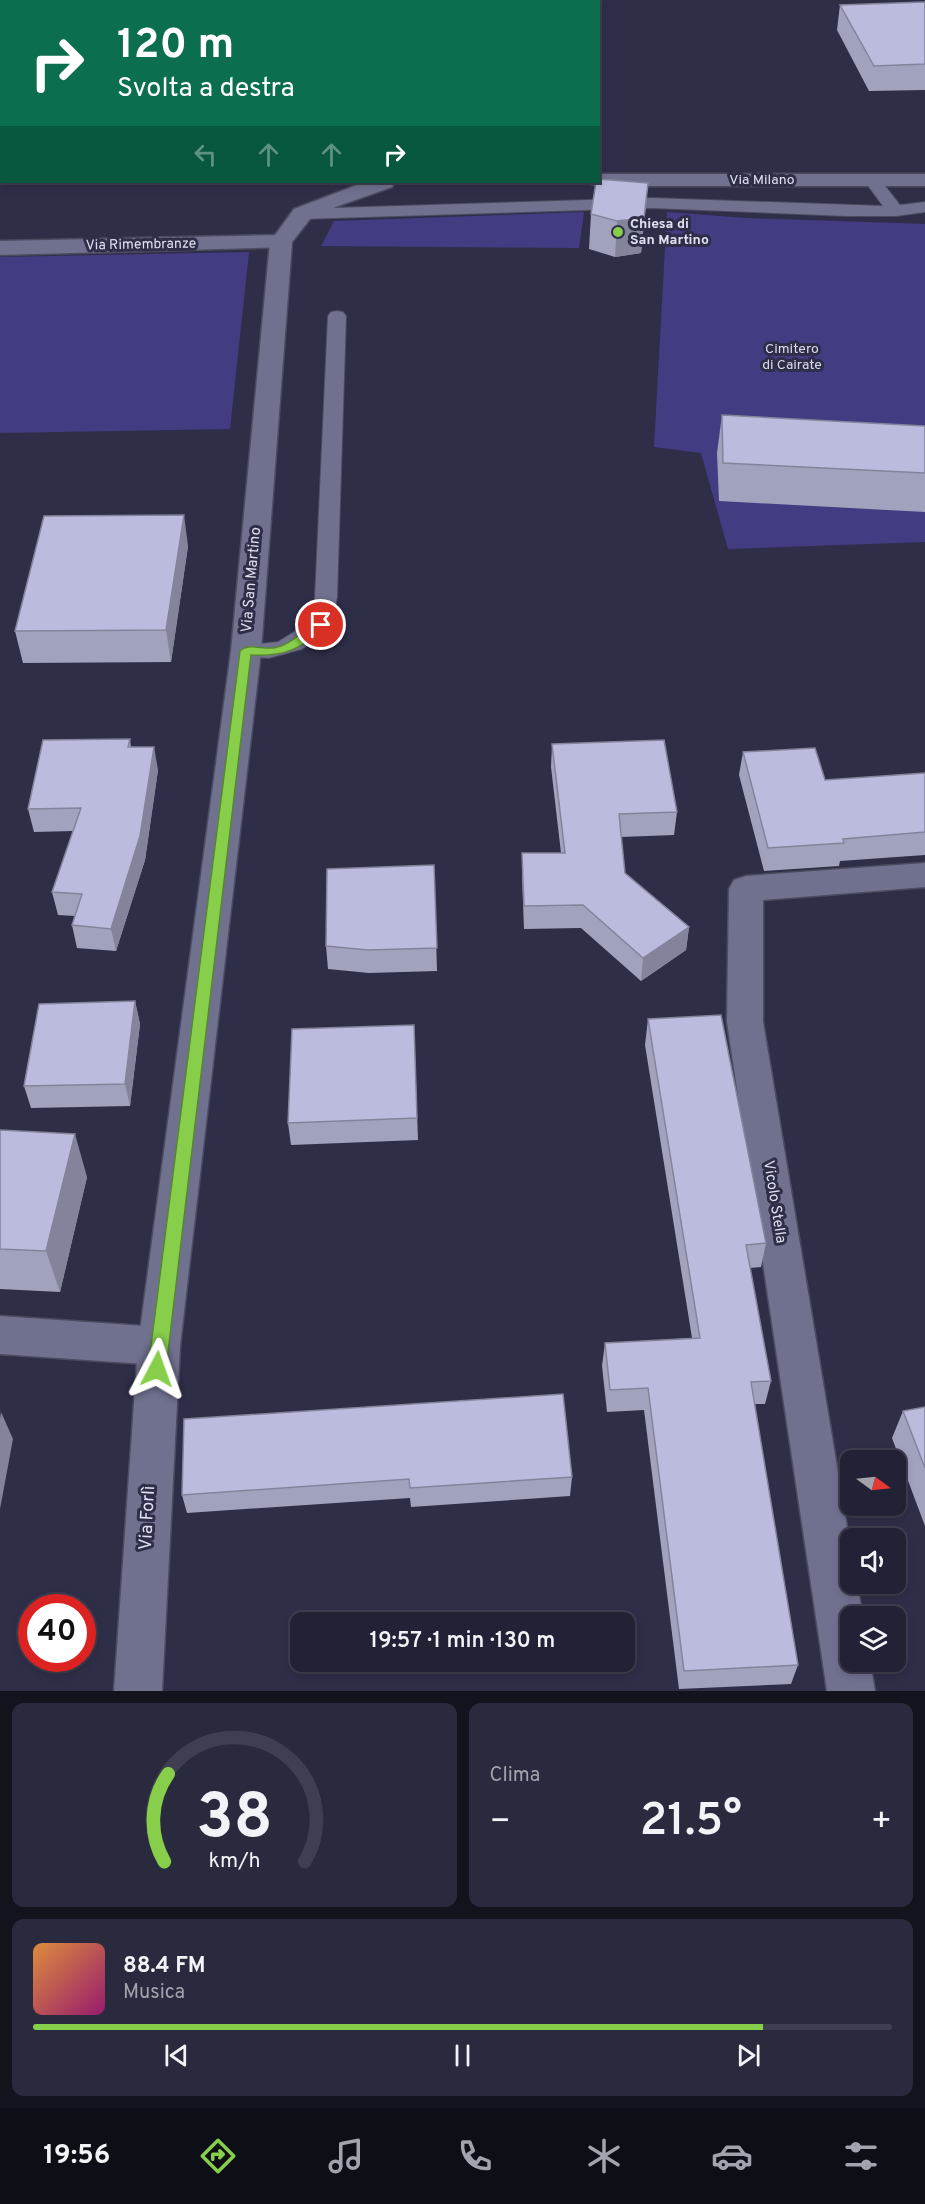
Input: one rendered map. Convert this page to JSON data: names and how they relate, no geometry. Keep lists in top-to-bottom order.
{
  "streets": {
    "street": [
      "Via Milano",
      "Via Rimembranze",
      "Via San Martino",
      "Vicolo Stella",
      "Via Forlì"
    ]
  },
  "crossings": [
    ["Via Rimembranze", "Via San Martino"],
    ["Via San Martino", "Via Forlì"]
  ],
  "parks": ["Cimitero di Cairate"],
  "places": ["Chiesa di San Martino"],
  "north": "right",
  "page": {
    "turn": ["120 m", "Svolta a destra"],
    "limit": "40",
    "trip": "19:57 · 1 min · 130 m",
    "tile": "Clima",
    "heat": ["−", "21.5°", "+"],
    "song": ["88.4 FM", "Musica"],
    "tabs": "19:56",
    "gauge": ["38", "km/h"]
  }
}
